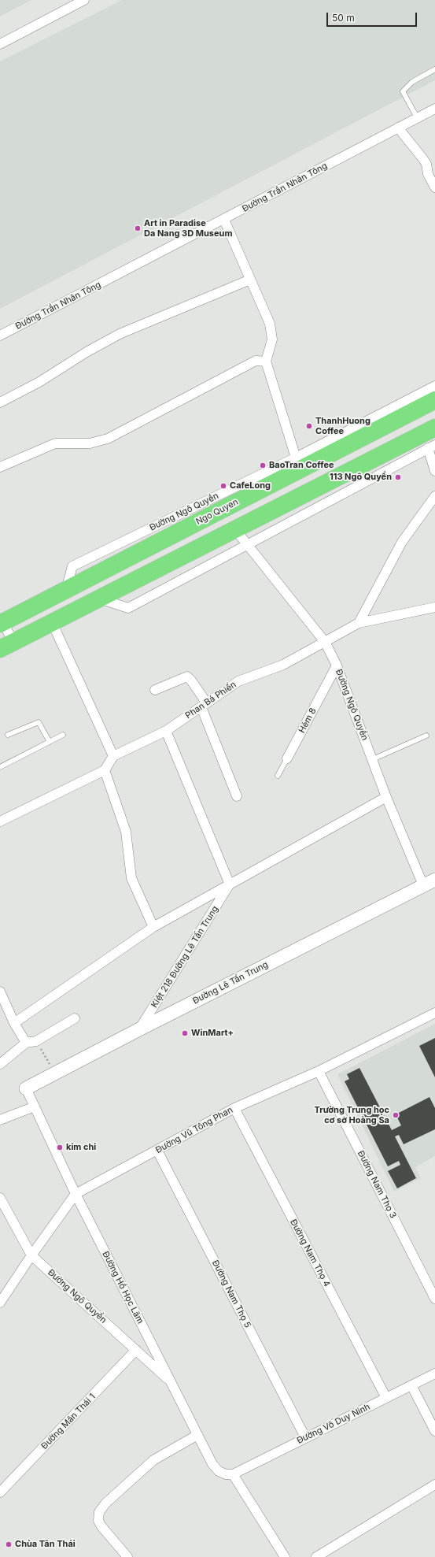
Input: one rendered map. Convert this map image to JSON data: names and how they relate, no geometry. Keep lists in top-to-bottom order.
{
  "streets": {
    "highway": ["Ngo Quyen"],
    "street": [
      "Đường Trần Nhân Tông",
      "Đường Ngô Quyền",
      "Phan Bá Phiến",
      "Hẻm 8",
      "Kiệt 218 Đường Lê Tấn Trung",
      "Đường Lê Tấn Trung",
      "Đường Vũ Tông Phan",
      "Đường Nam Thọ 3",
      "Đường Nam Thọ 4",
      "Đường Hồ Học Lãm",
      "Đường Nam Thọ 5",
      "Đường Mân Thái 1",
      "Đường Võ Duy Ninh"
    ]
  },
  "crossings": [
    ["Đường Ngô Quyền", "Ngo Quyen"],
    ["Đường Ngô Quyền", "Phan Bá Phiến"],
    ["Đường Ngô Quyền", "Hẻm 8"],
    ["Đường Ngô Quyền", "Đường Lê Tấn Trung"],
    ["Đường Ngô Quyền", "Đường Vũ Tông Phan"],
    ["Đường Ngô Quyền", "Đường Hồ Học Lãm"],
    ["Đường Ngô Quyền", "Đường Mân Thái 1"],
    ["Kiệt 218 Đường Lê Tấn Trung", "Đường Lê Tấn Trung"],
    ["Đường Lê Tấn Trung", "Đường Hồ Học Lãm"],
    ["Đường Vũ Tông Phan", "Đường Nam Thọ 3"],
    ["Đường Vũ Tông Phan", "Đường Nam Thọ 4"],
    ["Đường Vũ Tông Phan", "Đường Hồ Học Lãm"],
    ["Đường Vũ Tông Phan", "Đường Nam Thọ 5"],
    ["Đường Nam Thọ 4", "Đường Võ Duy Ninh"],
    ["Đường Hồ Học Lãm", "Đường Võ Duy Ninh"],
    ["Đường Nam Thọ 5", "Đường Võ Duy Ninh"]
  ],
  "places": [
    "Art in Paradise Da Nang 3D Museum",
    "ThanhHuong Coffee",
    "BaoTran Coffee",
    "113 Ngô Quyền",
    "CafeLong",
    "WinMart+",
    "Trường Trung học cơ sở Hoàng Sa",
    "kim chi",
    "Chùa Tân Thái"
  ],
  "scale_bar": "50 m"
}
